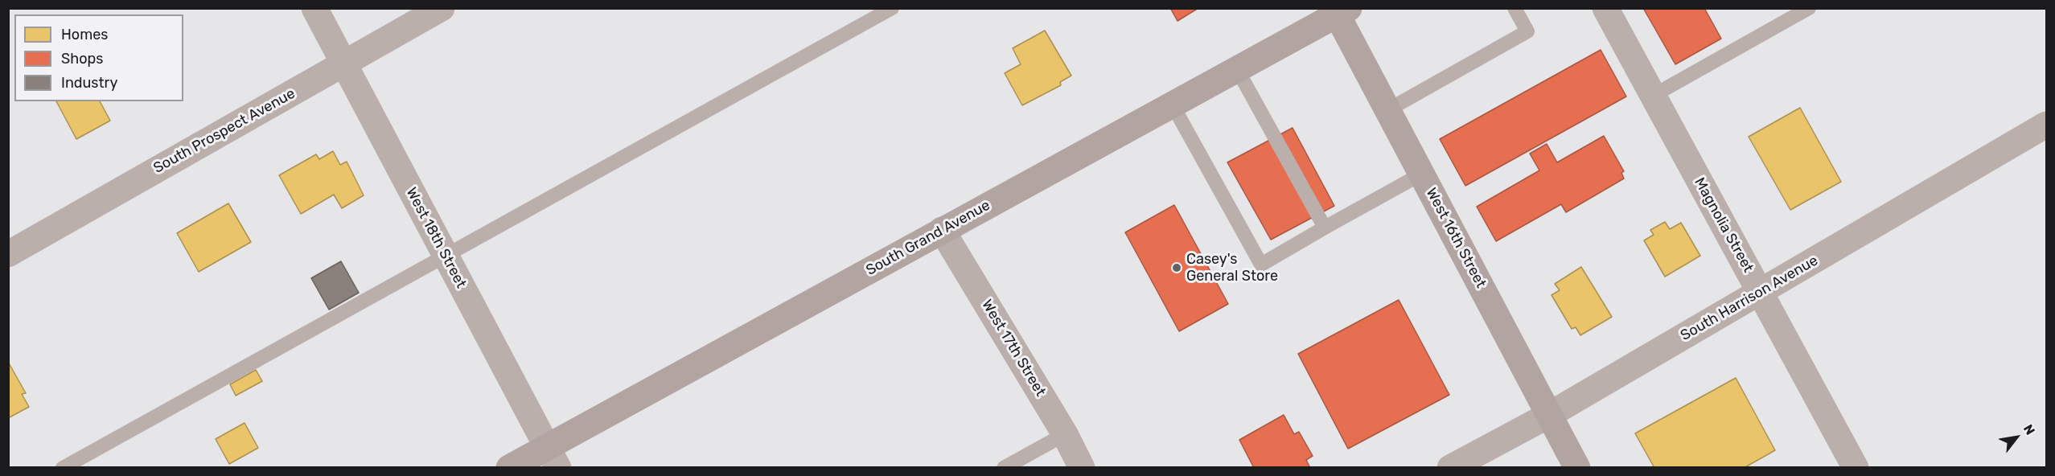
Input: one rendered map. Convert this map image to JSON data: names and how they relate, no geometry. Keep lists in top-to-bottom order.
{
  "streets": {
    "street": [
      "South Prospect Avenue",
      "Magnolia Street",
      "West 18th Street",
      "South Grand Avenue",
      "West 16th Street",
      "South Harrison Avenue",
      "West 17th Street"
    ]
  },
  "crossings": [
    ["South Prospect Avenue", "West 18th Street"],
    ["Magnolia Street", "South Harrison Avenue"],
    ["West 18th Street", "South Grand Avenue"],
    ["South Grand Avenue", "West 16th Street"],
    ["South Grand Avenue", "West 17th Street"],
    ["West 16th Street", "South Harrison Avenue"]
  ],
  "places": ["Casey's General Store"],
  "legend": ["Homes", "Shops", "Industry"],
  "north": "top right"
}
